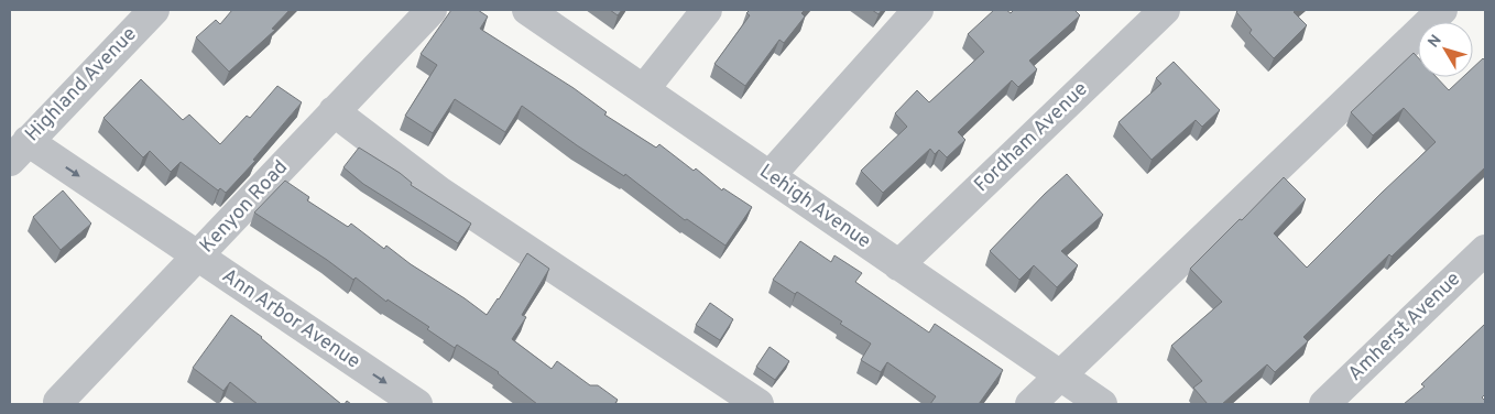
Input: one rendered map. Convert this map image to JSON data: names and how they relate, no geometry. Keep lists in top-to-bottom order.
{
  "streets": {
    "street": [
      "Highland Avenue",
      "Fordham Avenue",
      "Kenyon Road",
      "Lehigh Avenue",
      "Ann Arbor Avenue",
      "Amherst Avenue"
    ]
  },
  "crossings": [
    ["Highland Avenue", "Ann Arbor Avenue"],
    ["Fordham Avenue", "Lehigh Avenue"],
    ["Kenyon Road", "Ann Arbor Avenue"]
  ],
  "north": "top left"
}
